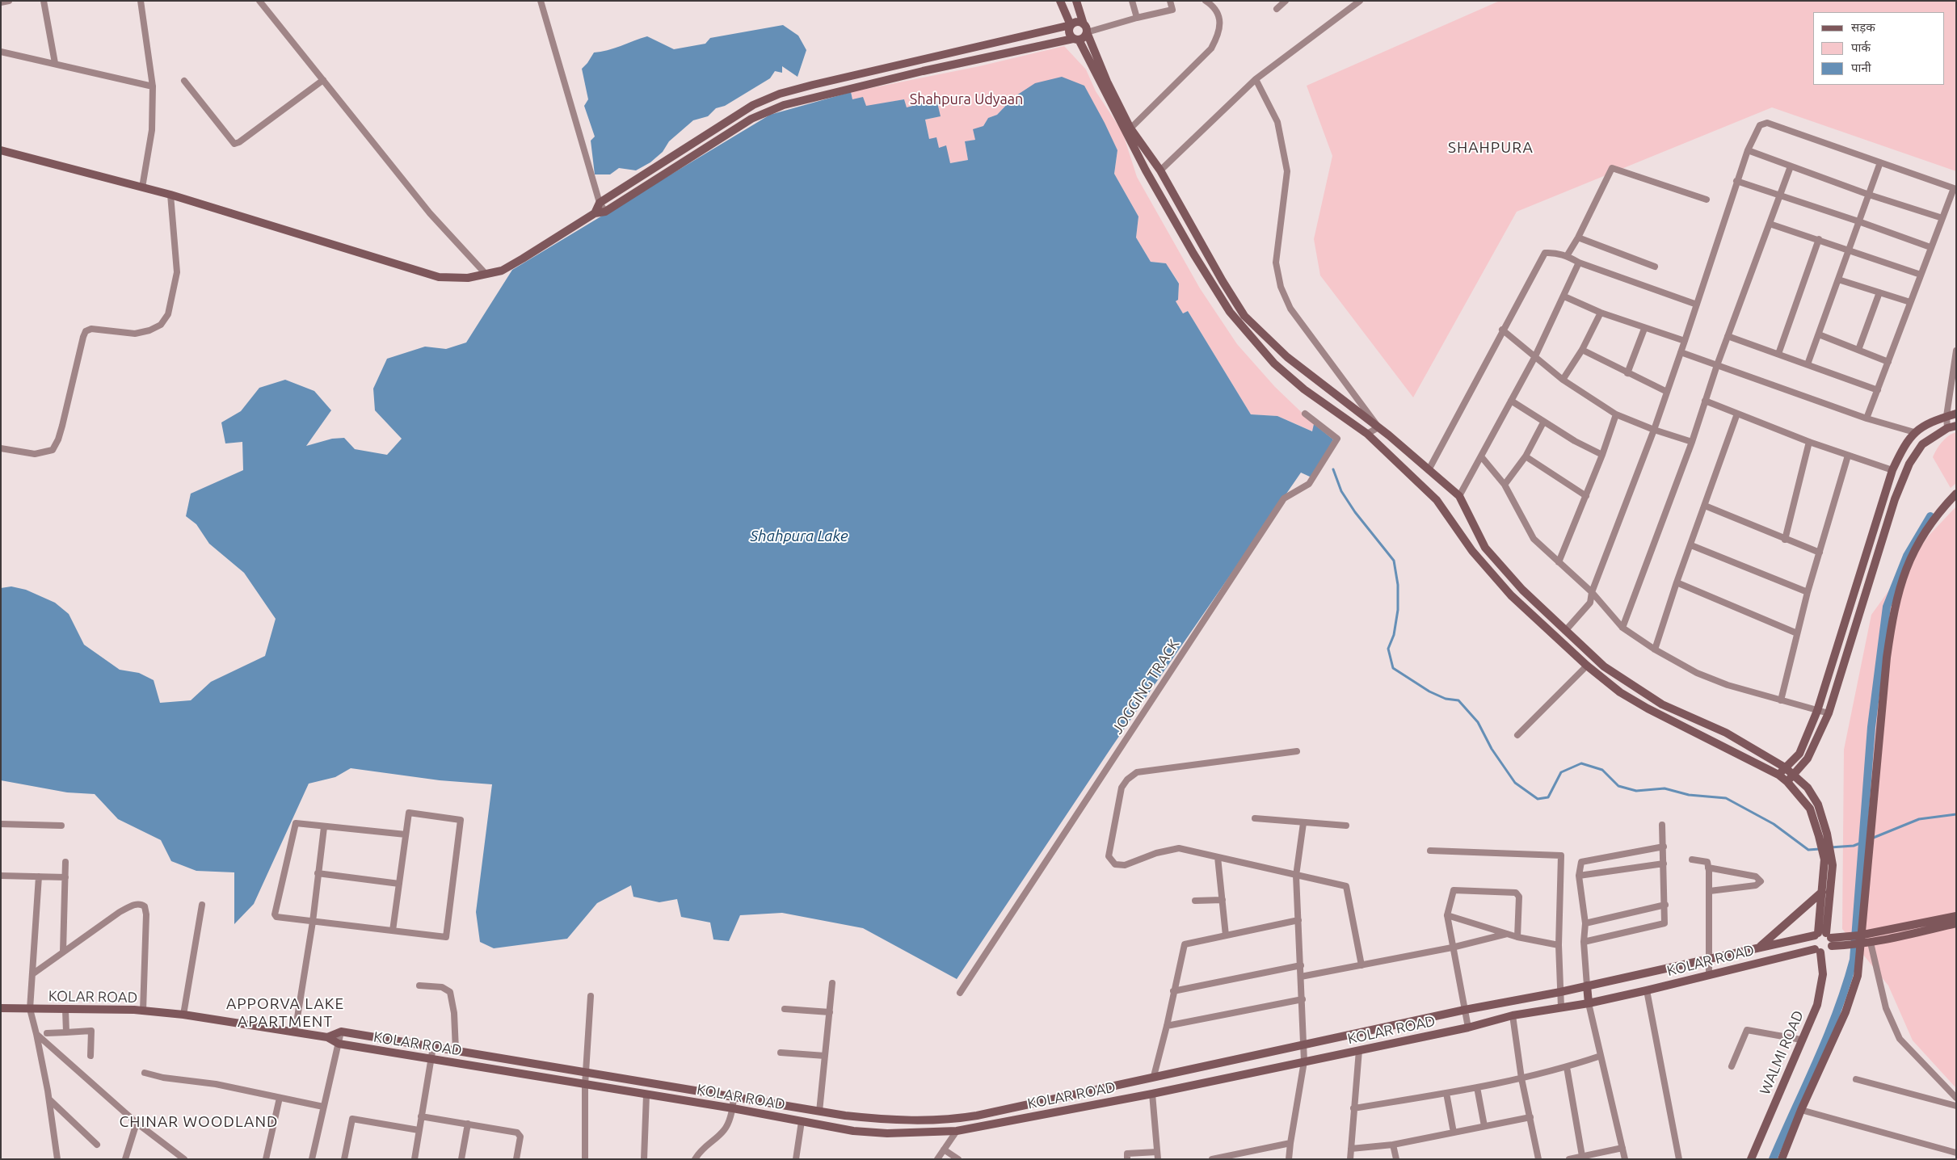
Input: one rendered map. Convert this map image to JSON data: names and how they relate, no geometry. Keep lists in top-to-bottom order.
{
  "streets": {
    "street": ["JOGGING TRACK", "KOLAR ROAD", "WALMI ROAD"]
  },
  "crossings": [
    ["KOLAR ROAD", "WALMI ROAD"]
  ],
  "districts": ["SHAHPURA", "APPORVA LAKE APARTMENT", "CHINAR WOODLAND"],
  "water": ["Shahpura Lake"],
  "parks": ["Shahpura Udyaan"],
  "legend": ["सड़क", "पार्क", "पानी"]
}
